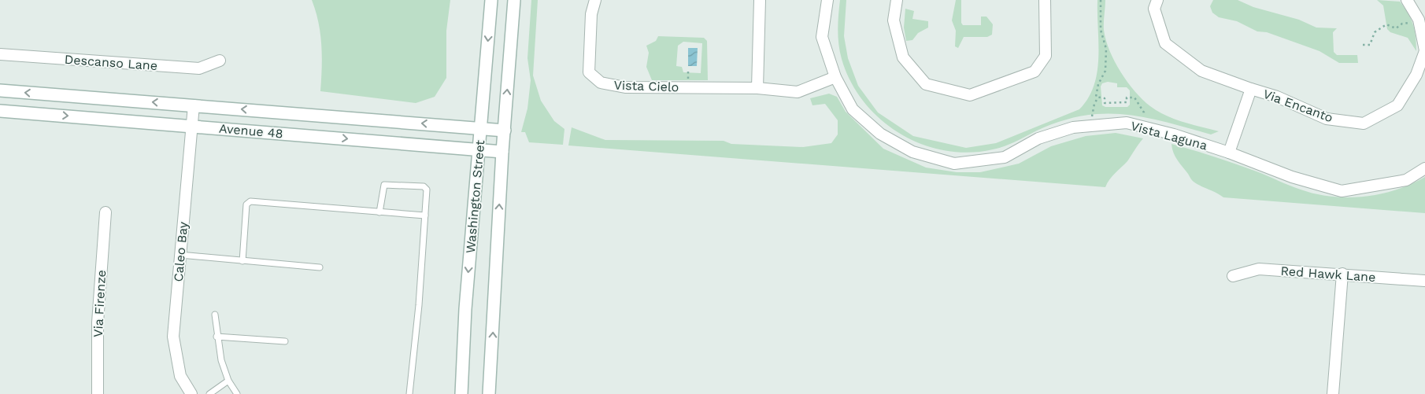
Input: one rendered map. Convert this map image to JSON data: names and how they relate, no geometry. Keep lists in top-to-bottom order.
{
  "streets": {
    "main road": ["Avenue 48", "Washington Street"],
    "street": [
      "Descanso Lane",
      "Vista Cielo",
      "Via Encanto",
      "Vista Laguna",
      "Caleo Bay",
      "Red Hawk Lane",
      "Via Firenze"
    ]
  },
  "crossings": [
    ["Vista Cielo", "Vista Laguna"],
    ["Via Encanto", "Vista Laguna"],
    ["Avenue 48", "Washington Street"],
    ["Avenue 48", "Caleo Bay"]
  ]
}
